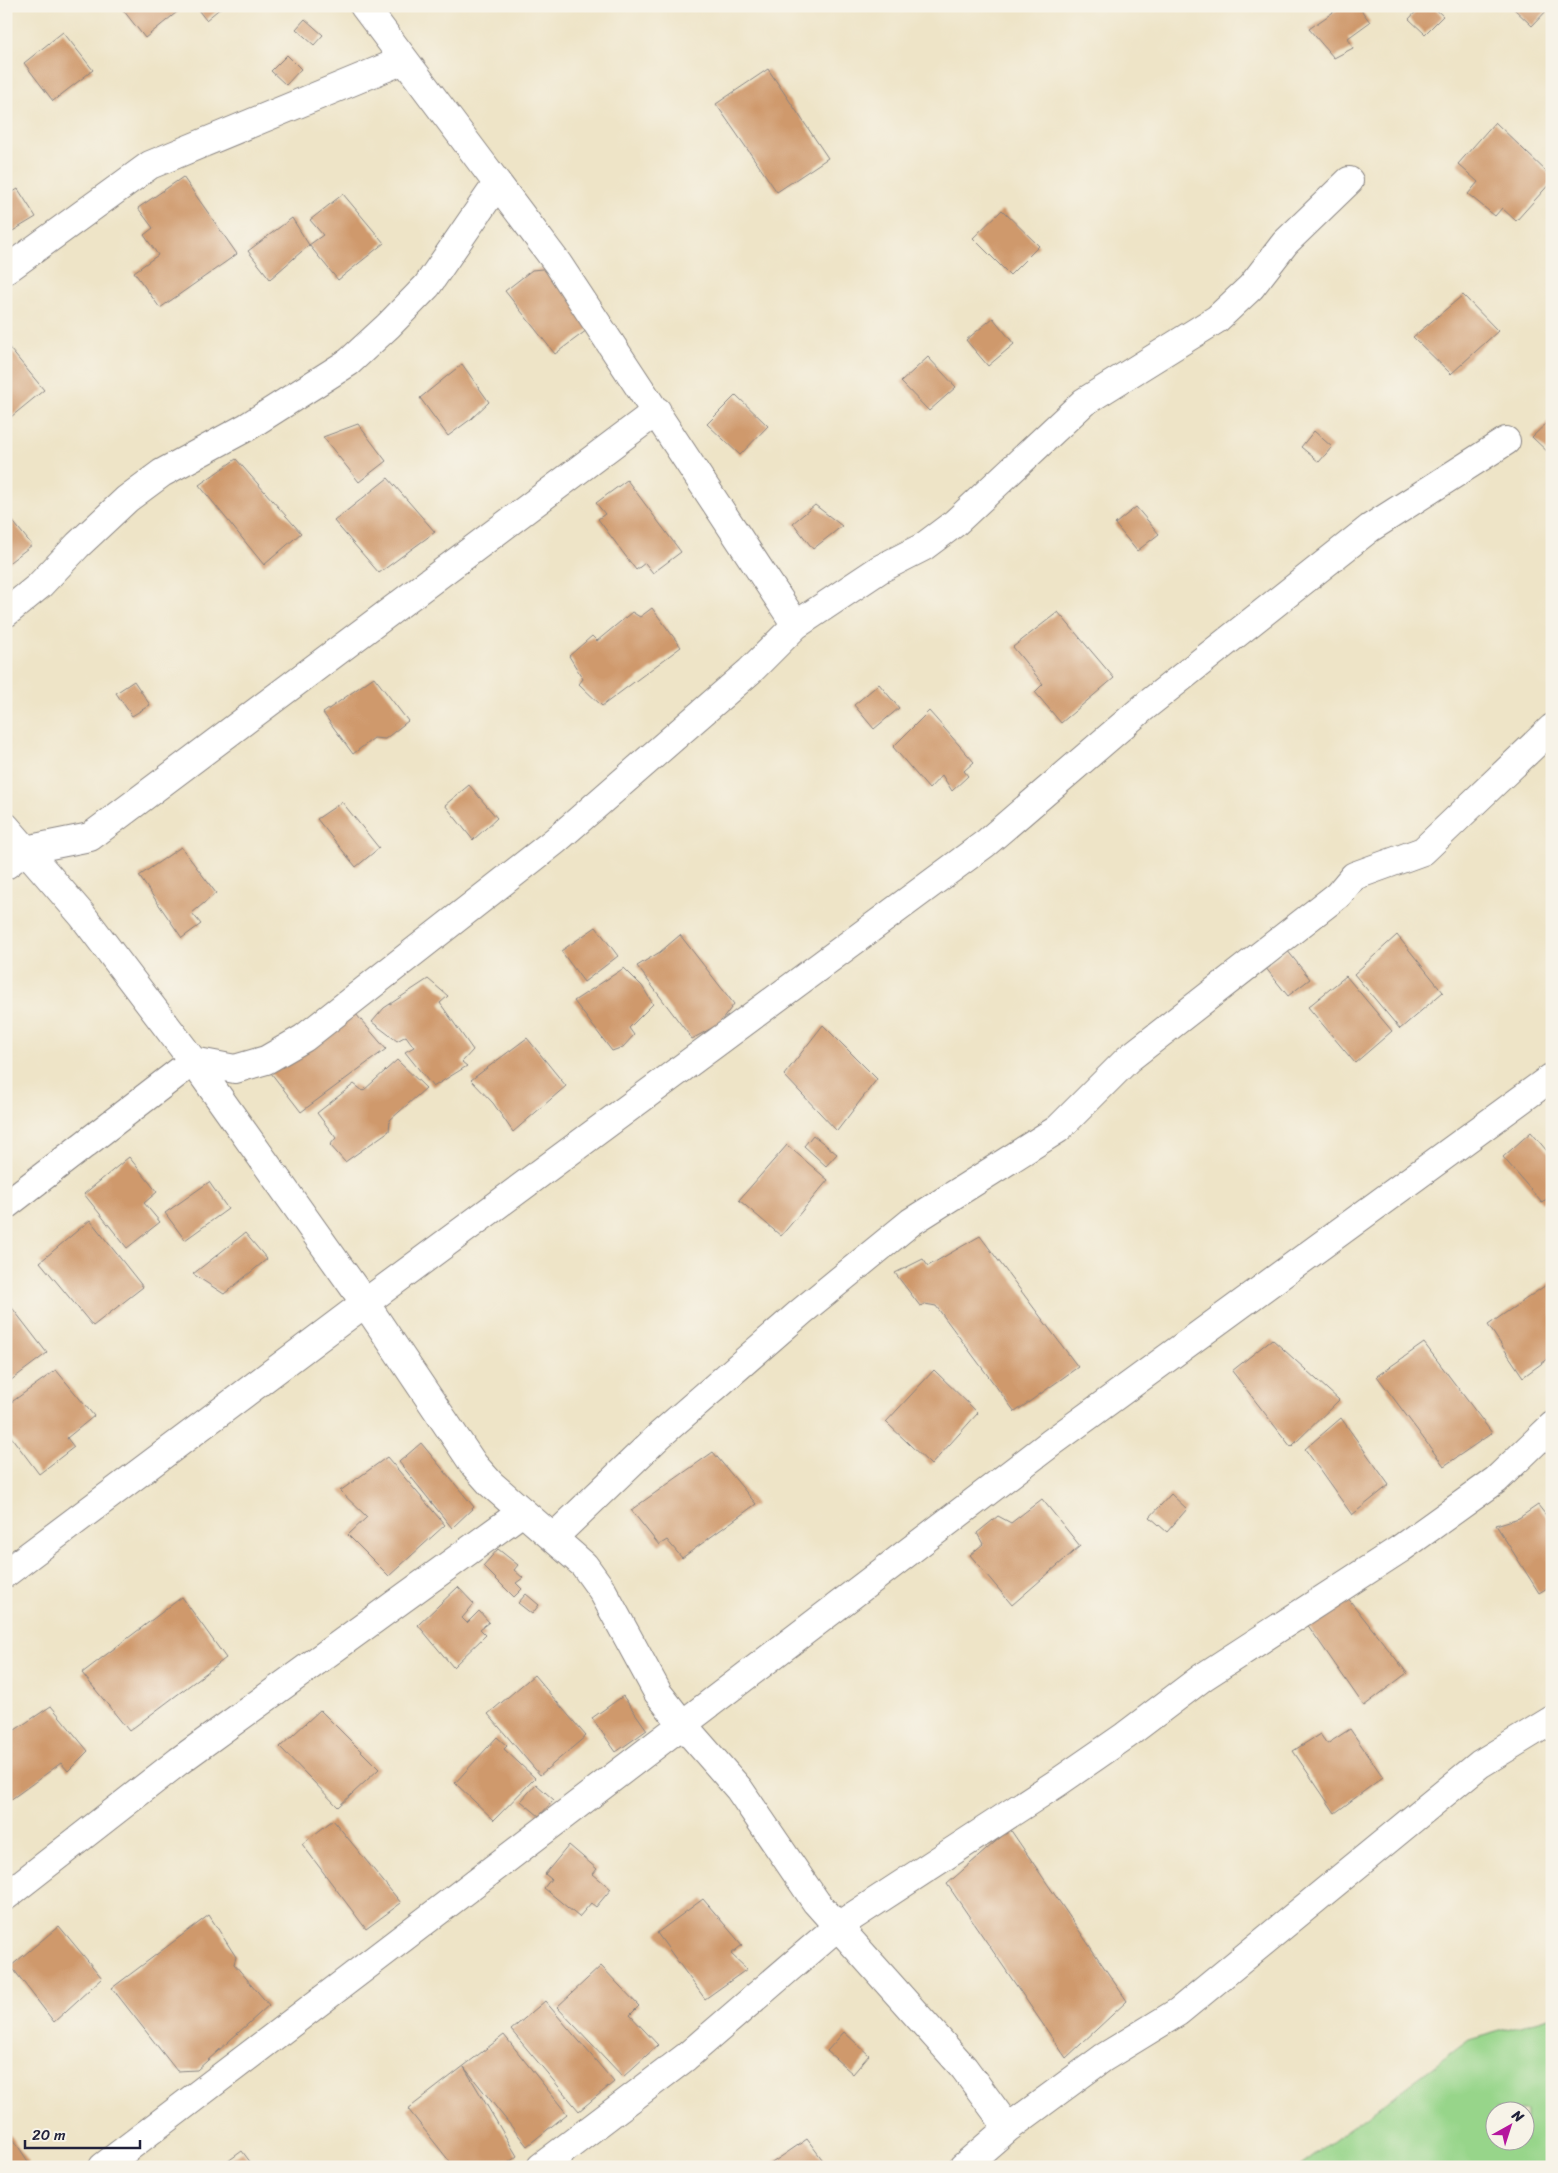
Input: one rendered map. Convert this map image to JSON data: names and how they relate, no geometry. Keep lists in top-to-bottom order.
{
  "scale_bar": "20 m",
  "north": "top right"
}
